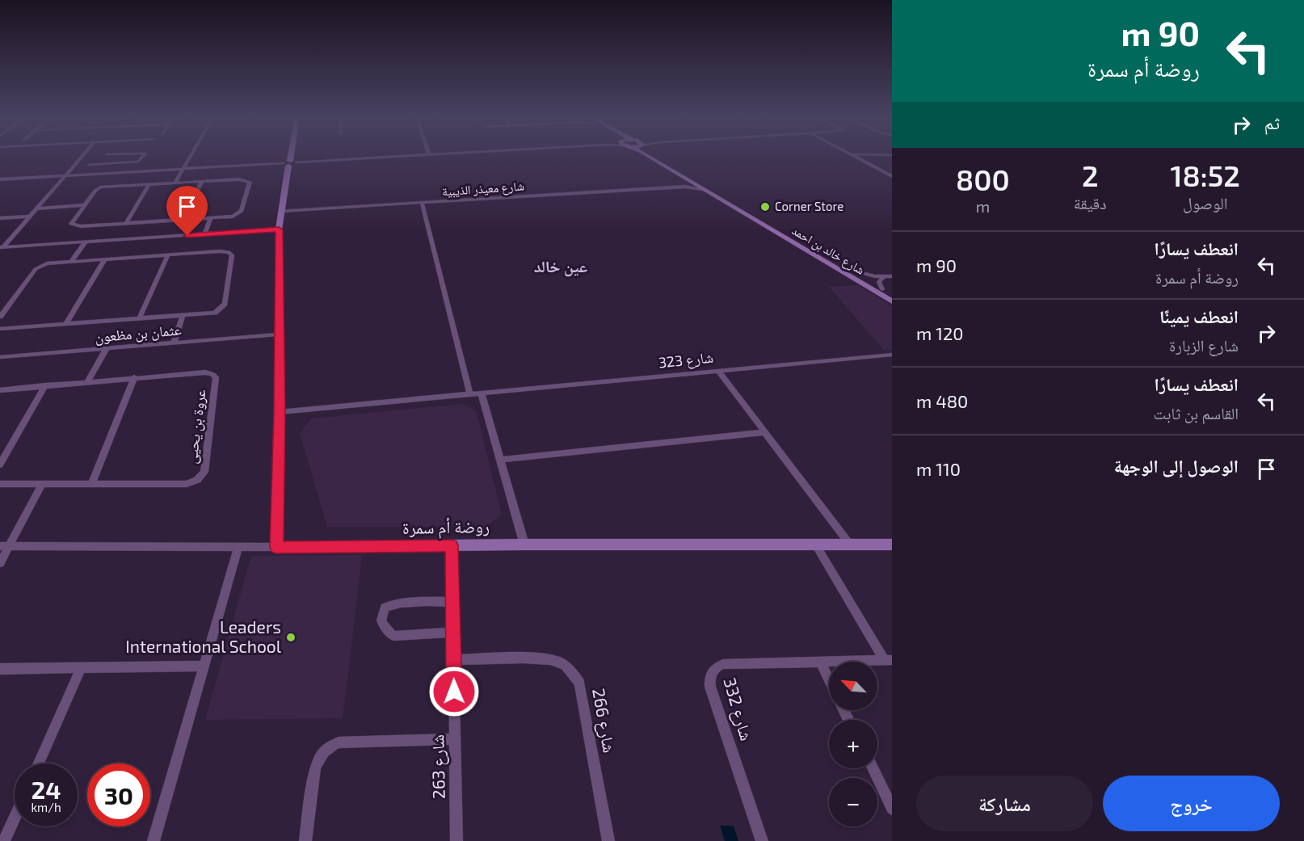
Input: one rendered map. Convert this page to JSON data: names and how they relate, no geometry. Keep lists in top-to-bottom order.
{
  "streets": {
    "street": [
      "شارع معيذر الذيبية",
      "شارع خالد بن احمد",
      "عثمان بن مظعون",
      "شارع 323",
      "عروة بن يحيى",
      "روضة أم سمرة",
      "شارع 332",
      "شارع 266",
      "شارع 263"
    ]
  },
  "crossings": [
    ["شارع معيذر الذيبية", "شارع خالد بن احمد"],
    ["روضة أم سمرة", "شارع 332"],
    ["روضة أم سمرة", "شارع 263"],
    ["شارع 266", "شارع 263"]
  ],
  "districts": ["عين خالد"],
  "places": ["Corner Store", "Leaders International School"],
  "north": "top left",
  "page": {
    "turn": ["90 m", "روضة أم سمرة"],
    "then": "ثم",
    "eta": [
      "18:52",
      "الوصول",
      "2",
      "دقيقة",
      "800",
      "m"
    ],
    "list": [
      {
        "name": "انعطف يسارًا",
        "note": "روضة أم سمرة",
        "value": "90 m"
      },
      {
        "name": "انعطف يمينًا",
        "note": "شارع الزبارة",
        "value": "120 m"
      },
      {
        "name": "انعطف يسارًا",
        "note": "القاسم بن ثابت",
        "value": "480 m"
      },
      {
        "name": "الوصول إلى الوجهة",
        "value": "110 m"
      }
    ],
    "map_buttons": ["+", "−"],
    "speed": "24 km/h",
    "limit": "30",
    "buttons": ["خروج", "مشاركة"]
  }
}
